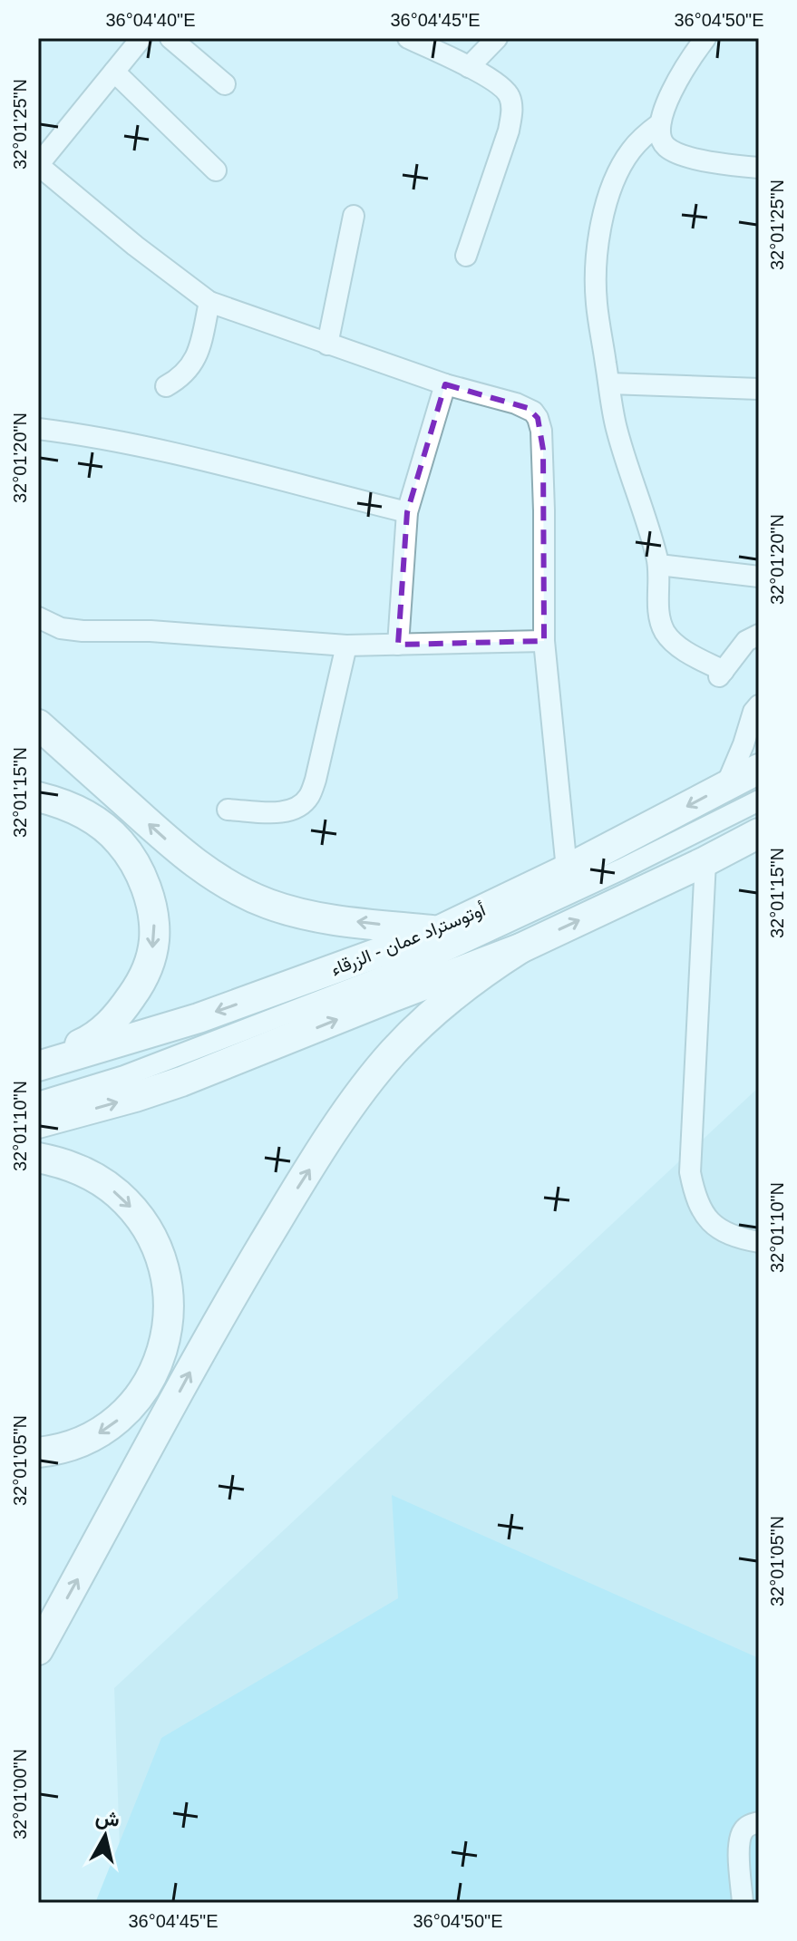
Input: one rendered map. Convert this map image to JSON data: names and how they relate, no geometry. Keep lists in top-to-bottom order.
{
  "streets": {
    "highway": ["أوتوستراد عمان - الزرقاء"]
  },
  "north": "top",
  "coordinates": [
    "36°04'40\"E",
    "36°04'45\"E",
    "36°04'50\"E",
    "32°01'25\"N",
    "32°01'20\"N",
    "32°01'15\"N",
    "32°01'10\"N",
    "32°01'05\"N",
    "32°01'00\"N"
  ]
}
